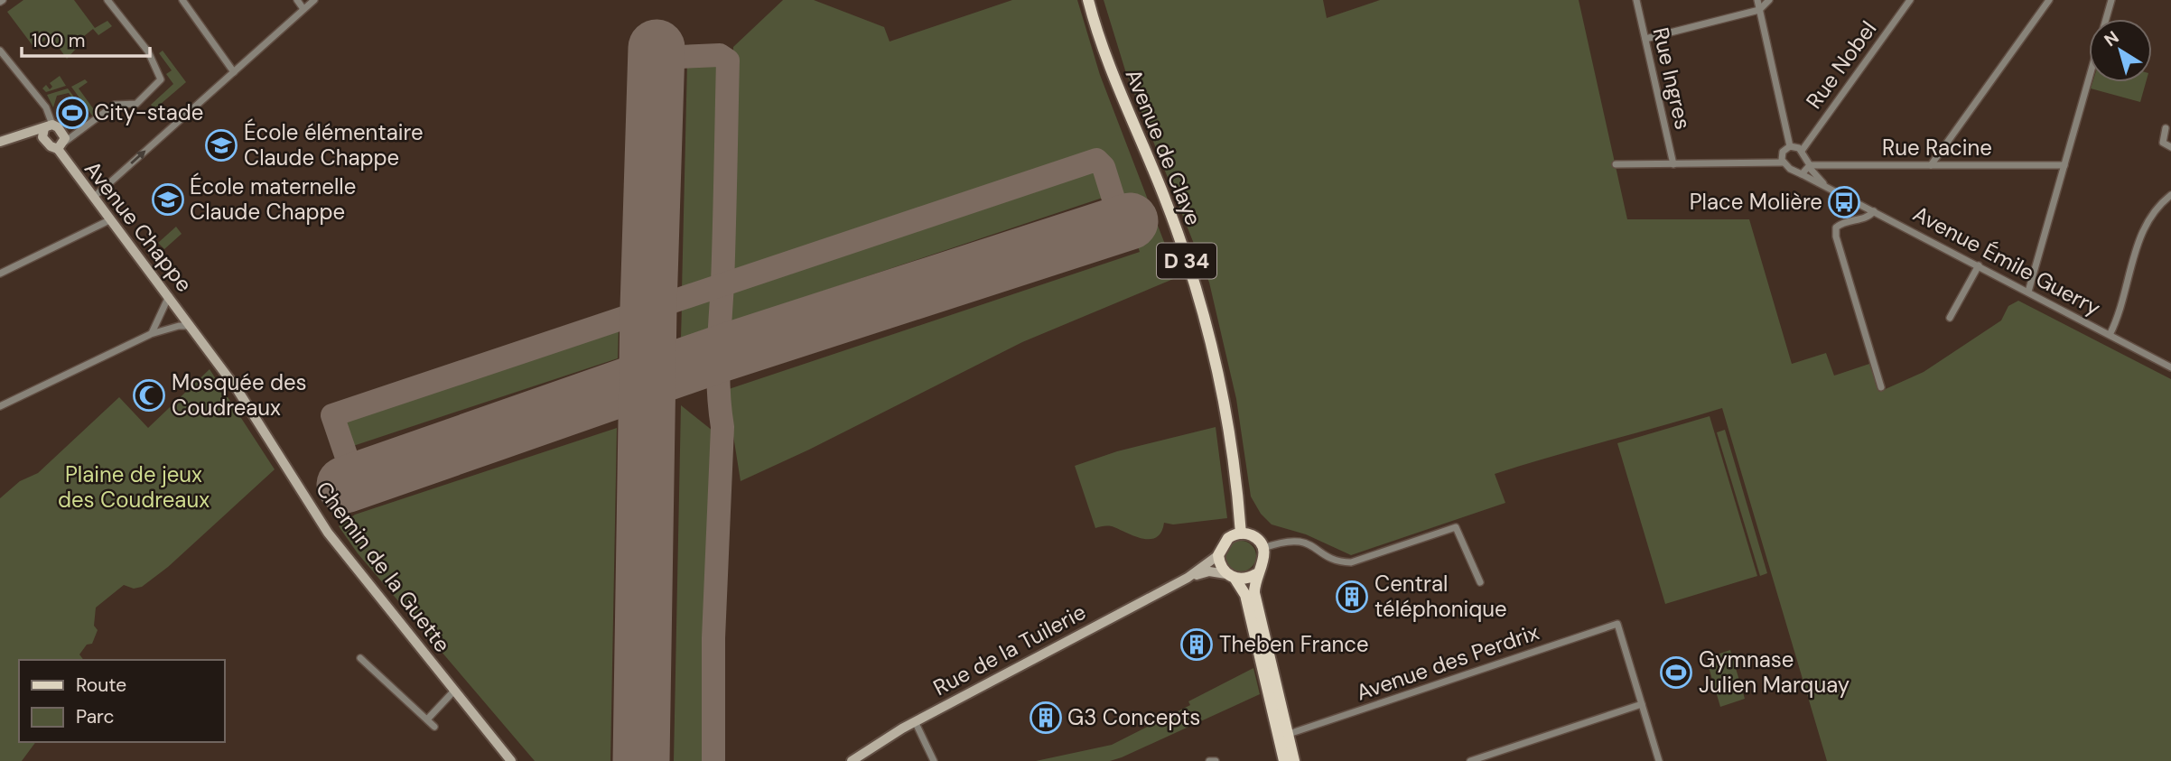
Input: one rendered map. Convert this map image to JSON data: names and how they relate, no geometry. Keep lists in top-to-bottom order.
{
  "streets": {
    "main road": ["Avenue de Claye", "D 34"],
    "street": [
      "Rue Nobel",
      "Rue Ingres",
      "Rue Racine",
      "Avenue Chappe",
      "Avenue Émile Guerry",
      "Chemin de la Guette",
      "Rue de la Tuilerie",
      "Avenue des Perdrix"
    ]
  },
  "crossings": [
    ["Avenue de Claye", "Rue de la Tuilerie"],
    ["Avenue Chappe", "Chemin de la Guette"]
  ],
  "parks": ["Plaine de jeux des Coudreaux"],
  "places": {
    "sports": ["City-stade", "Gymnase Julien Marquay"],
    "school or university": ["École élémentaire Claude Chappe", "École maternelle Claude Chappe"],
    "bus stop": ["Place Molière"],
    "mosque": ["Mosquée des Coudreaux"],
    "building": ["Central téléphonique", "Theben France", "G3 Concepts"]
  },
  "legend": ["Route", "Parc"],
  "scale_bar": "100 m",
  "north": "top left"
}
